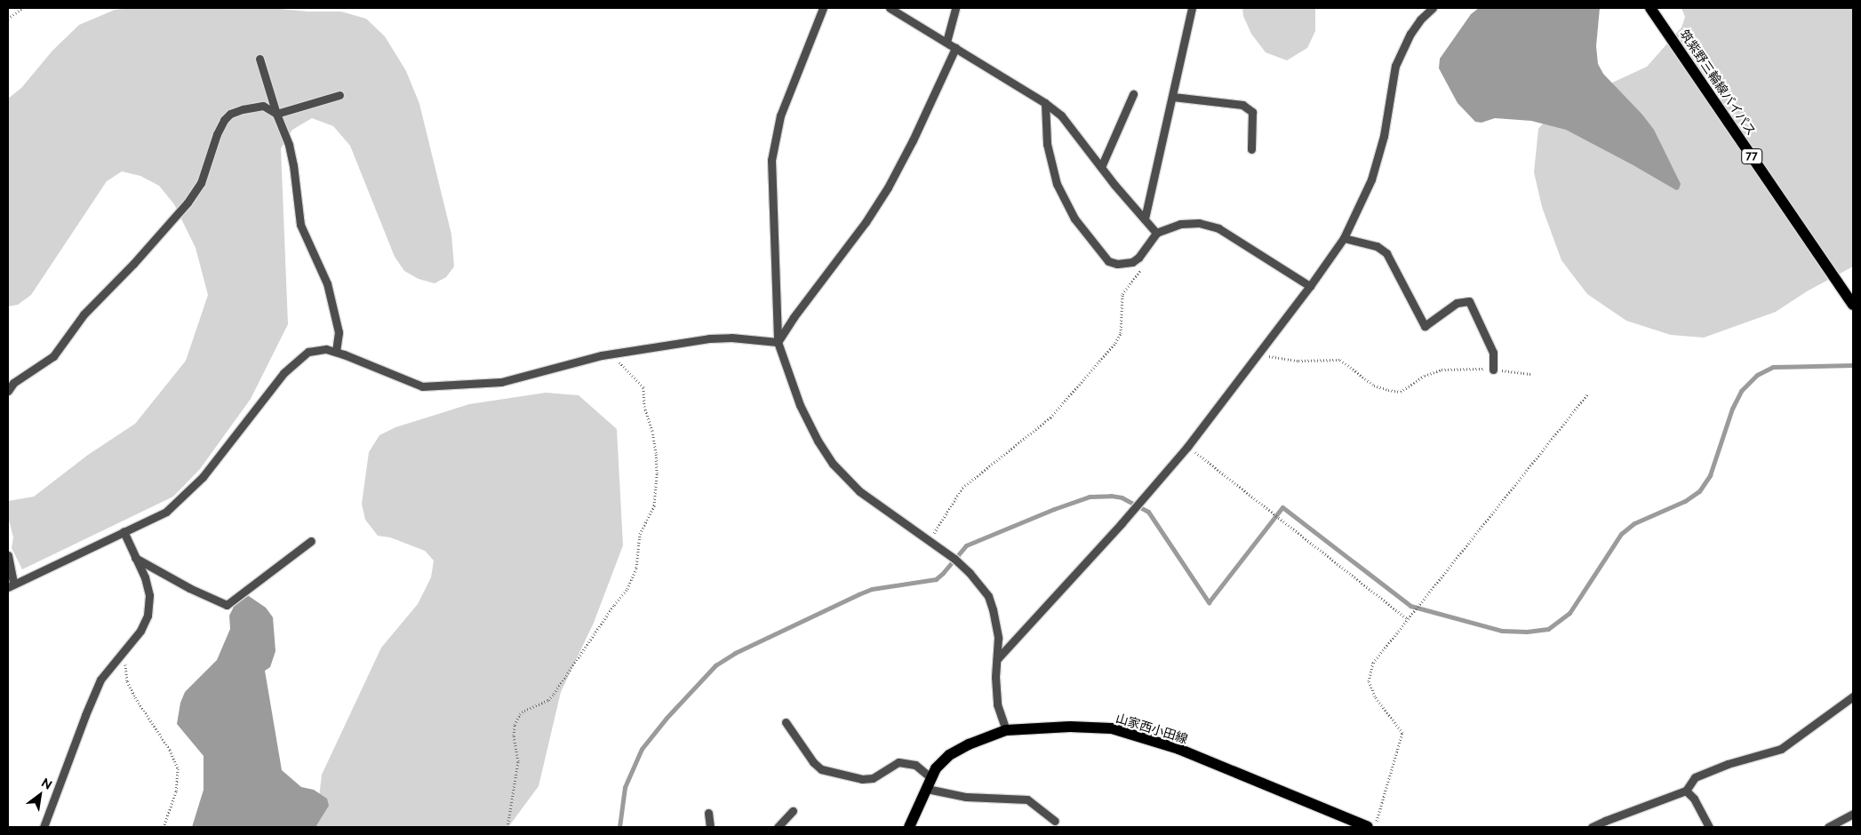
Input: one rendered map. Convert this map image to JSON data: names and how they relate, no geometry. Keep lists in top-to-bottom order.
{
  "streets": {
    "main road": ["筑紫野三輪線バイパス", "77", "山家西小田線"]
  },
  "north": "top right"
}
